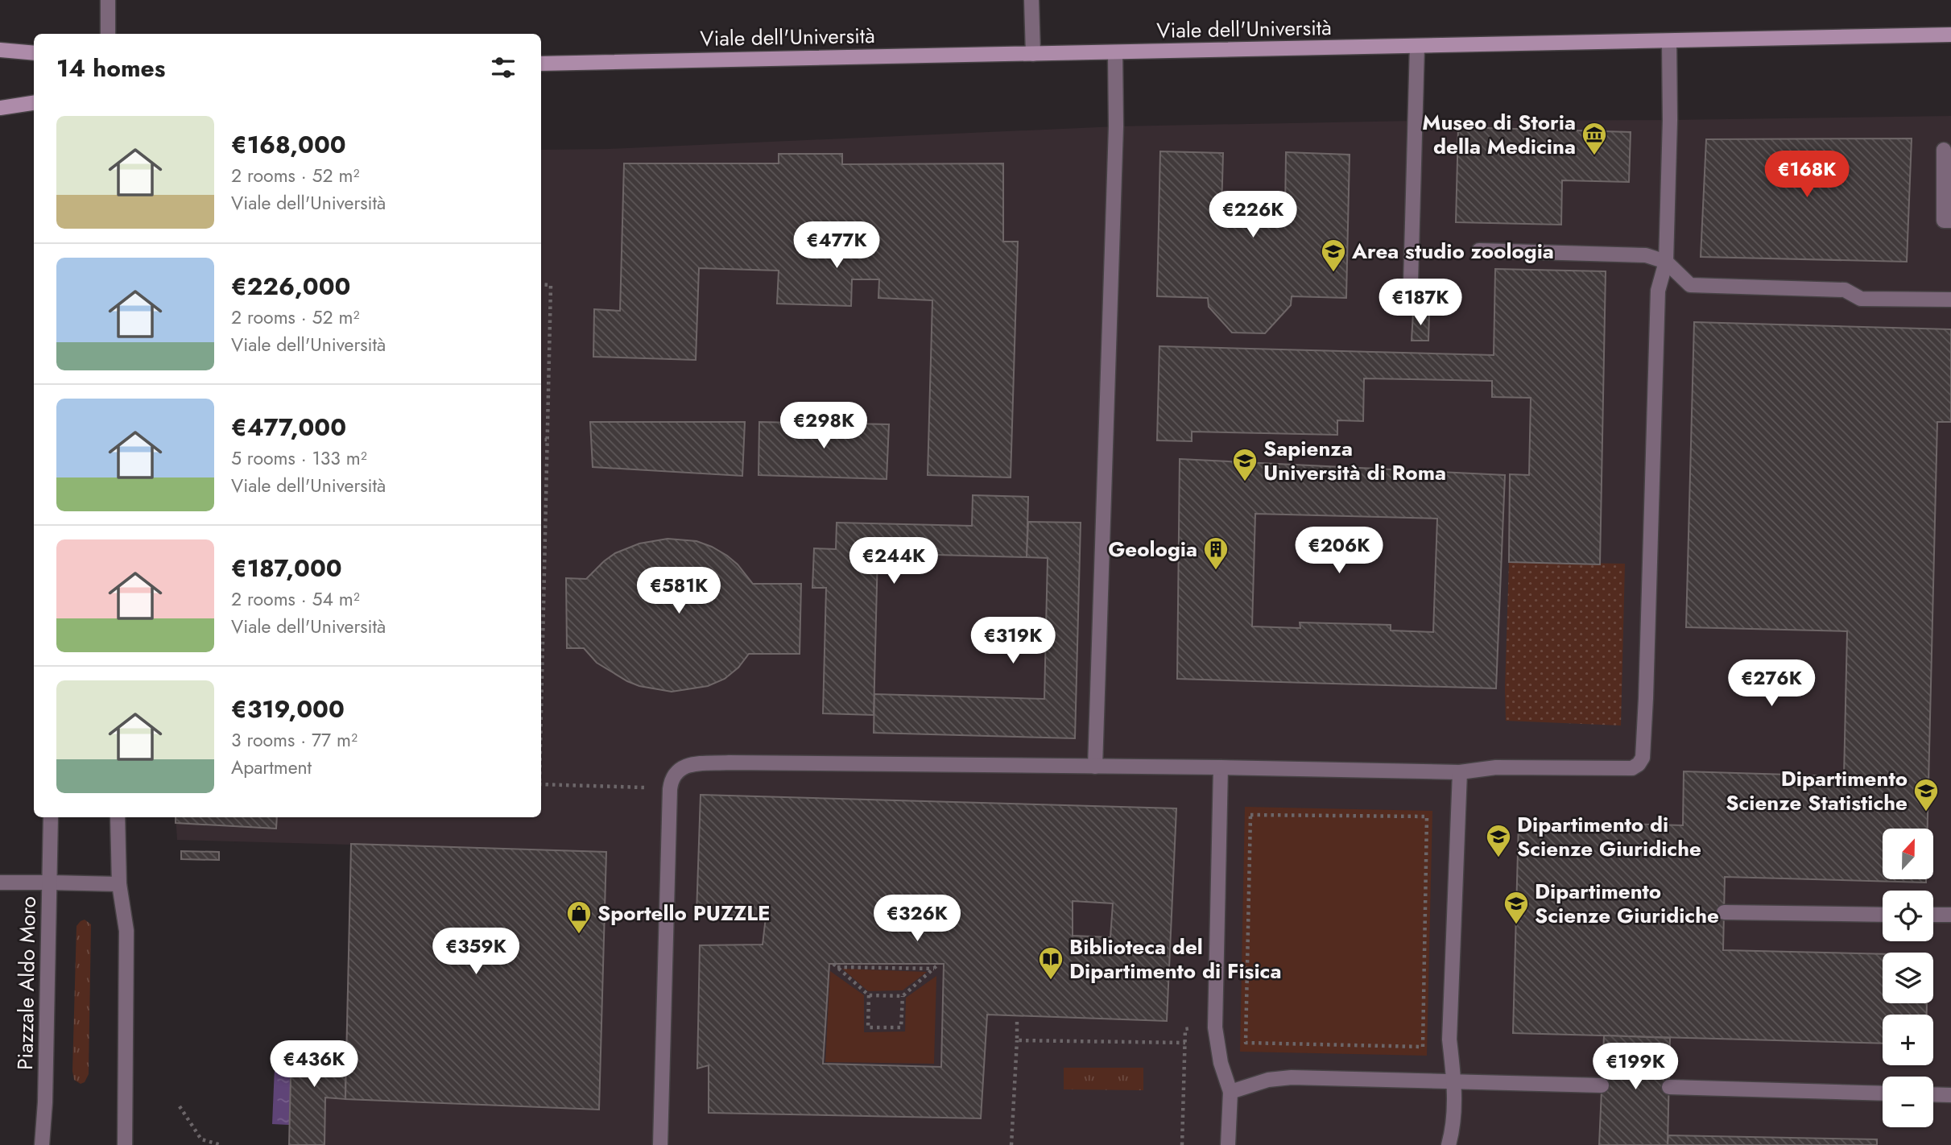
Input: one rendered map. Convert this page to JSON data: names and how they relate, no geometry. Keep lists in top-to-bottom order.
{
  "streets": {
    "street": ["Viale dell'Università", "Piazzale Aldo Moro"]
  },
  "places": {
    "museum": ["Museo di Storia della Medicina"],
    "school or university": [
      "Area studio zoologia",
      "Sapienza Università di Roma",
      "Dipartimento Scienze Statistiche",
      "Dipartimento di Scienze Giuridiche",
      "Dipartimento Scienze Giuridiche"
    ],
    "building": ["Geologia"],
    "shop": ["Sportello PUZZLE"],
    "library": ["Biblioteca del Dipartimento di Fisica"]
  },
  "north": "top",
  "page": {
    "heading": "14 homes",
    "list": [
      {
        "name": "€168,000",
        "note": "2 rooms · 52 m² · Viale dell'Università"
      },
      {
        "name": "€226,000",
        "note": "2 rooms · 52 m² · Viale dell'Università"
      },
      {
        "name": "€477,000",
        "note": "5 rooms · 133 m² · Viale dell'Università"
      },
      {
        "name": "€187,000",
        "note": "2 rooms · 54 m² · Viale dell'Università"
      },
      {
        "name": "€319,000",
        "note": "3 rooms · 77 m² · Apartment"
      }
    ],
    "price": [
      "€168K",
      "€226K",
      "€477K",
      "€187K",
      "€298K",
      "€206K",
      "€244K",
      "€581K",
      "€319K",
      "€276K",
      "€326K",
      "€359K",
      "€436K",
      "€199K"
    ],
    "map_buttons": ["+", "−"]
  }
}
